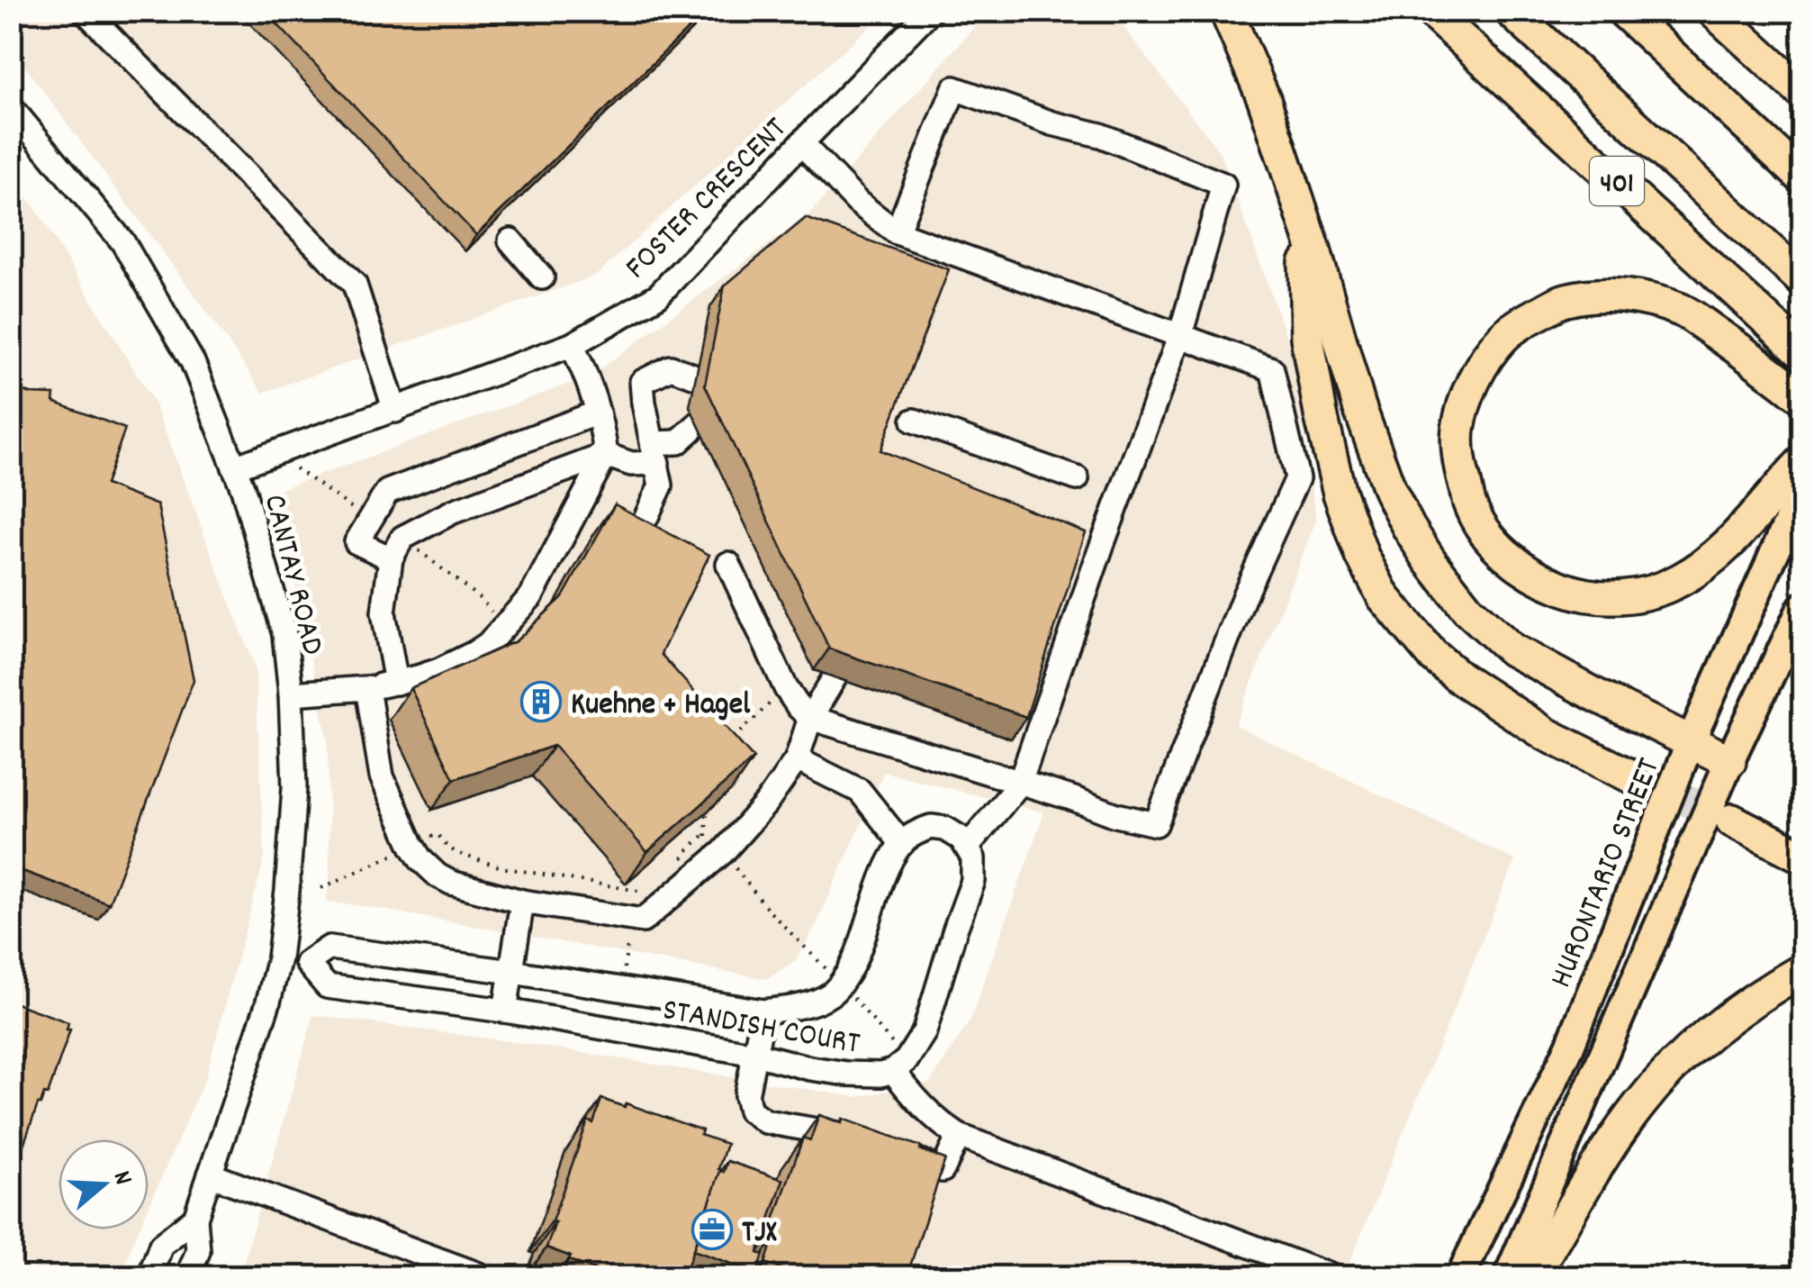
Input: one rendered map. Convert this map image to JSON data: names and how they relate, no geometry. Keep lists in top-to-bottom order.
{
  "streets": {
    "highway": ["401"],
    "main road": ["HURONTARIO STREET"],
    "street": ["FOSTER CRESCENT", "CANTAY ROAD", "STANDISH COURT"]
  },
  "crossings": [
    ["FOSTER CRESCENT", "CANTAY ROAD"],
    ["CANTAY ROAD", "STANDISH COURT"]
  ],
  "places": {
    "building": ["Kuehne + Hagel"],
    "office": ["TJX"]
  },
  "north": "right"
}
